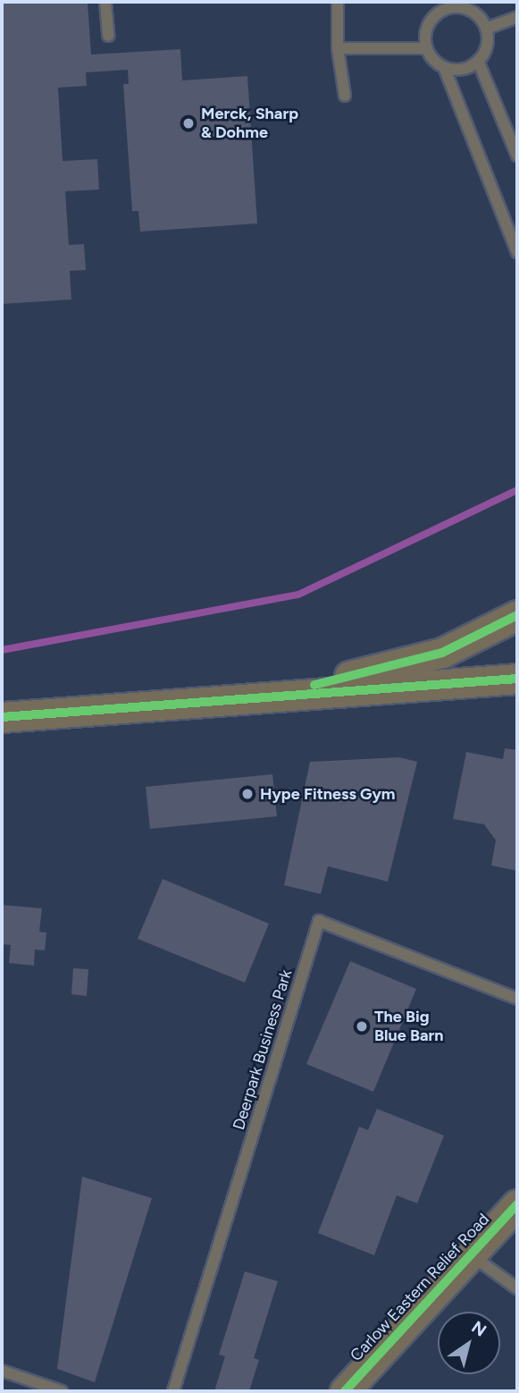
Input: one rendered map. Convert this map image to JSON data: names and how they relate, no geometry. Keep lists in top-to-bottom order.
{
  "streets": {
    "main road": ["Carlow Eastern Relief Road"],
    "lane": ["Deerpark Business Park"]
  },
  "places": ["Merck, Sharp & Dohme", "Hype Fitness Gym", "The Big Blue Barn"],
  "north": "top right"
}
